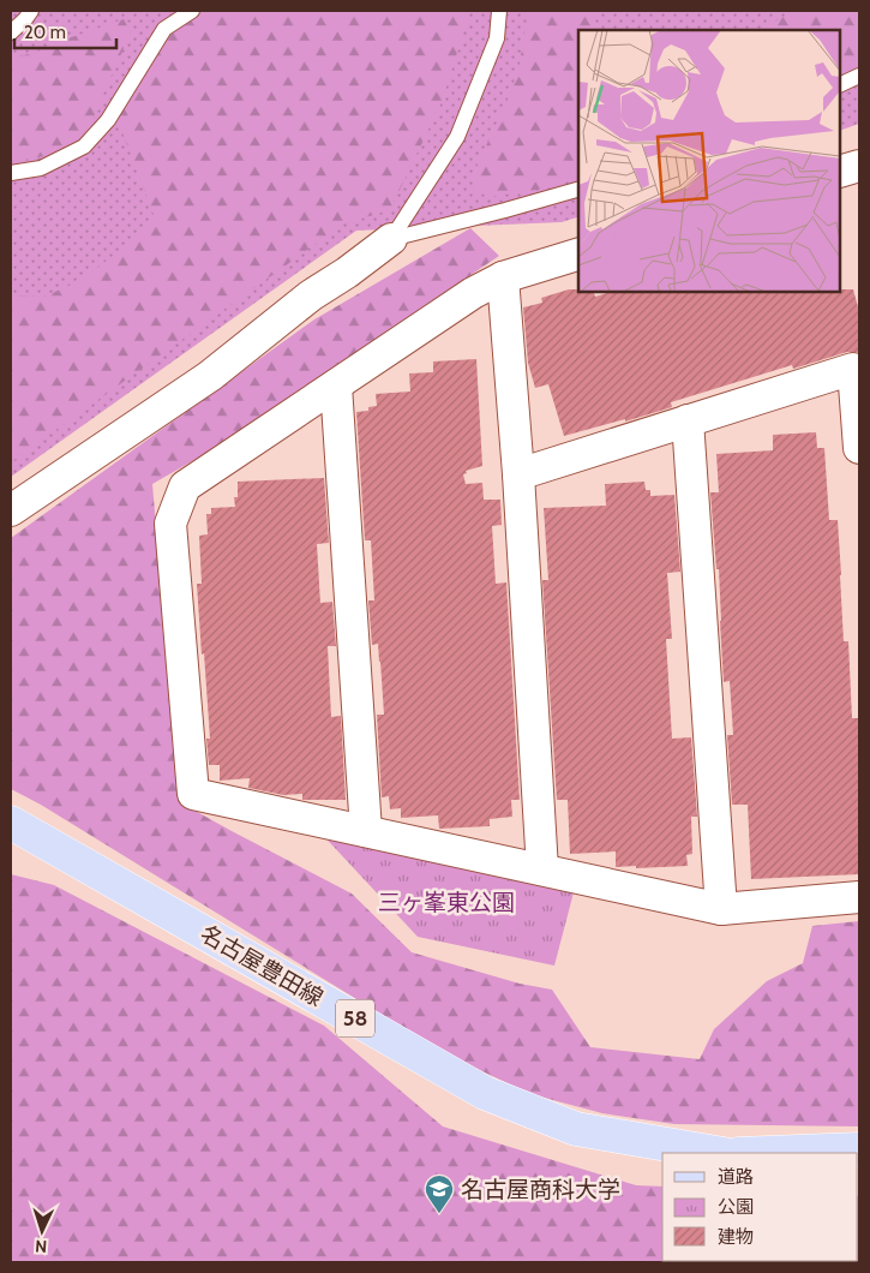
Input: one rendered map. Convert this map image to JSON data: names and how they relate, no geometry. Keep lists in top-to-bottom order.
{
  "streets": {
    "main road": ["名古屋豊田線", "58"]
  },
  "parks": ["三ヶ峯東公園"],
  "places": {
    "school or university": ["名古屋商科大学"]
  },
  "legend": ["道路", "公園", "建物"],
  "scale_bar": "20 m",
  "north": "bottom"
}
